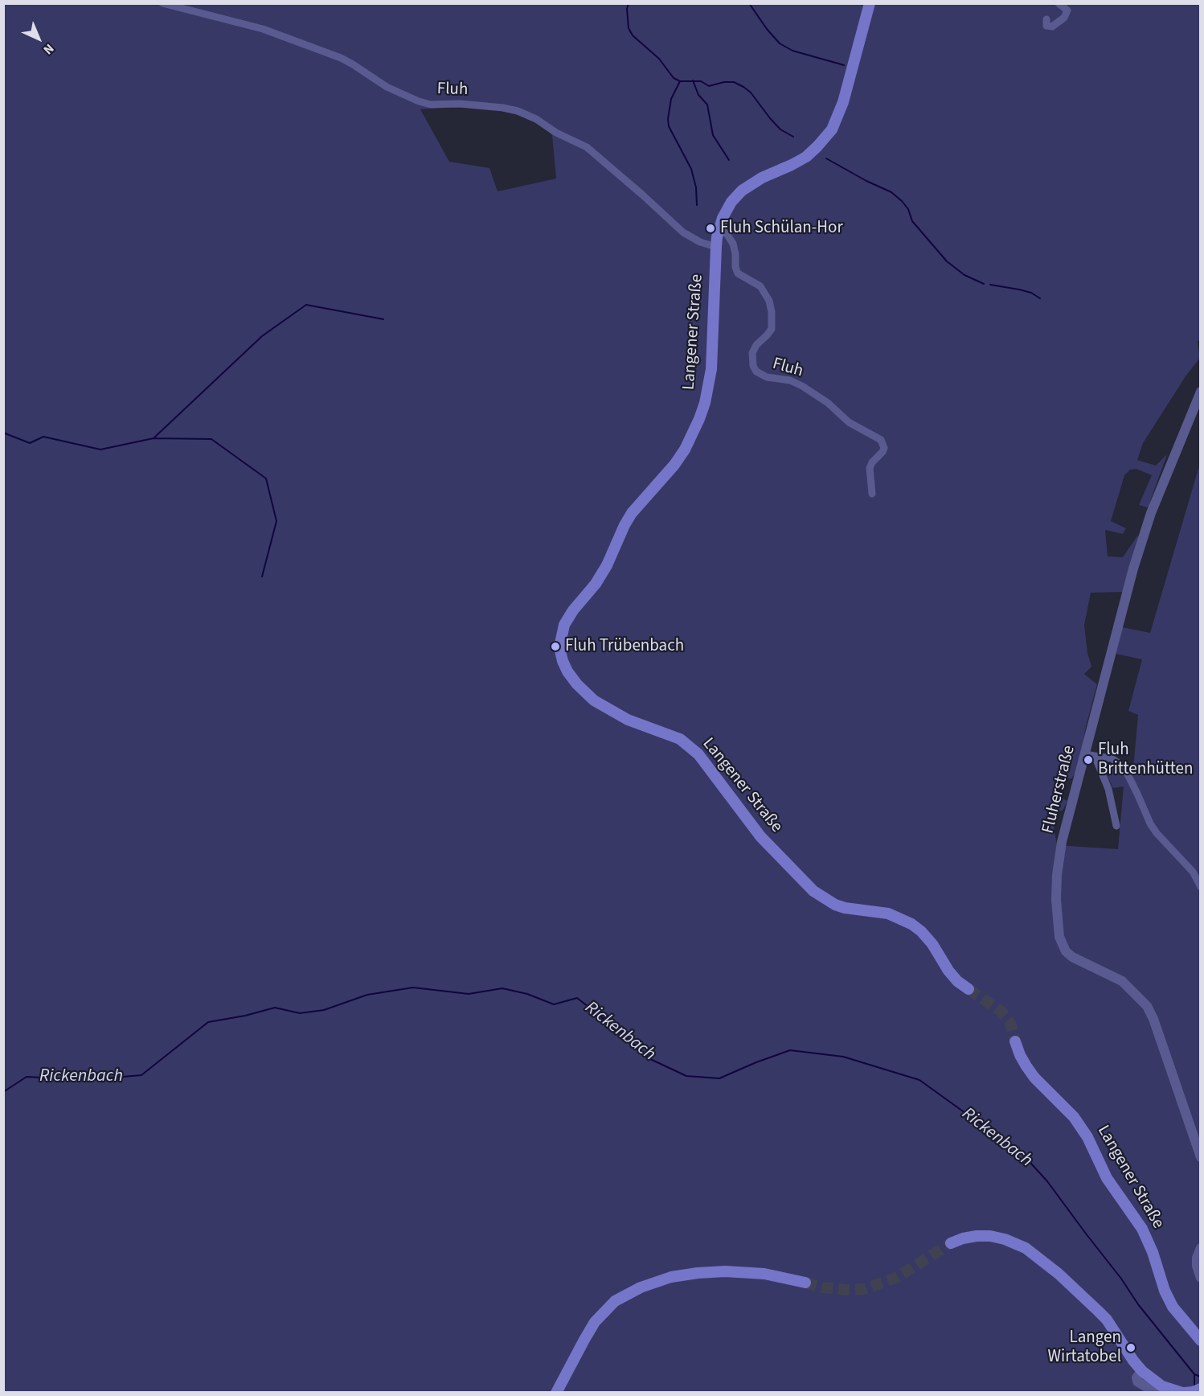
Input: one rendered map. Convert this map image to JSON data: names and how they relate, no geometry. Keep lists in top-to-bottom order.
{
  "streets": {
    "main road": ["Langener Straße"],
    "street": ["Fluh", "Fluherstraße"]
  },
  "crossings": [
    ["Fluh", "Langener Straße"]
  ],
  "water": ["Rickenbach"],
  "places": [
    "Fluh Schülan-Hor",
    "Fluh Trübenbach",
    "Fluh Brittenhütten",
    "Langen Wirtatobel"
  ],
  "north": "bottom right"
}
